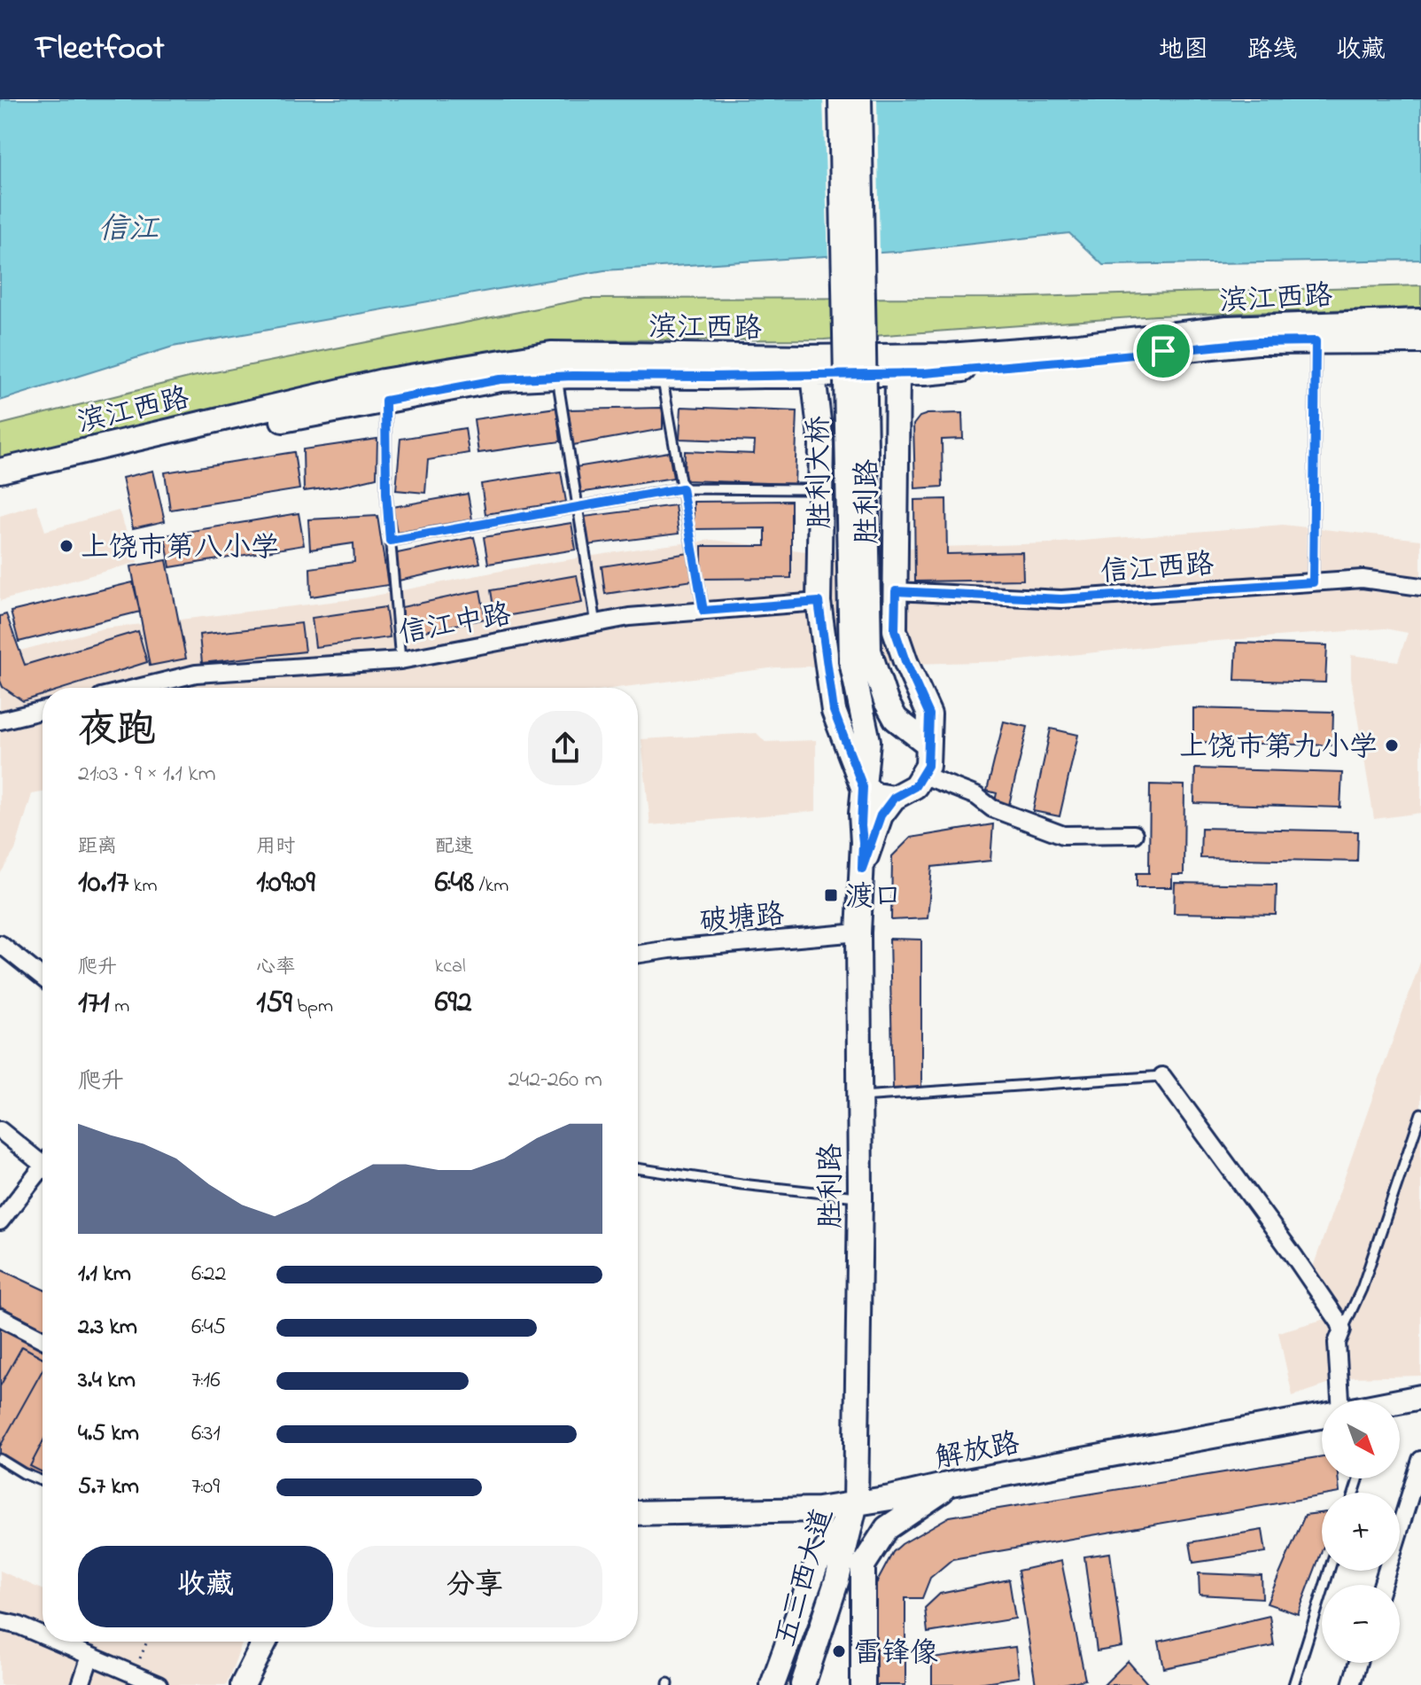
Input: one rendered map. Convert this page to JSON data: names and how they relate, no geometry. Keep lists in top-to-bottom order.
{
  "streets": {
    "main road": [
      "滨江西路",
      "胜利大桥",
      "胜利路",
      "解放路",
      "五三西大道"
    ],
    "street": ["信江西路", "信江中路", "破塘路"]
  },
  "crossings": [
    ["滨江西路", "胜利路"],
    ["胜利大桥", "胜利路"],
    ["胜利路", "信江西路"],
    ["胜利路", "破塘路"],
    ["胜利路", "解放路"],
    ["胜利路", "五三西大道"],
    ["解放路", "五三西大道"]
  ],
  "water": ["信江"],
  "places": {
    "other": ["上饶市第八小学", "上饶市第九小学", "雷锋像"],
    "transit": ["渡口"]
  },
  "north": "bottom right",
  "page": {
    "header": "Fleetfoot",
    "nav": ["地图", "路线", "收藏"],
    "heading": ["夜跑", "21:03 · 9 × 1.1 km"],
    "stats": [
      ["距离", "10.17 km"],
      ["用时", "1:09:09"],
      ["配速", "6:48 /km"],
      ["爬升", "171 m"],
      ["心率", "159 bpm"],
      ["kcal", "692"]
    ],
    "chart": ["爬升", "242–260 m"],
    "list": [
      {
        "name": "1.1 km",
        "note": "6:22"
      },
      {
        "name": "2.3 km",
        "note": "6:45"
      },
      {
        "name": "3.4 km",
        "note": "7:16"
      },
      {
        "name": "4.5 km",
        "note": "6:31"
      },
      {
        "name": "5.7 km",
        "note": "7:09"
      }
    ],
    "map_buttons": ["+", "−"],
    "buttons": ["收藏", "分享"]
  }
}
